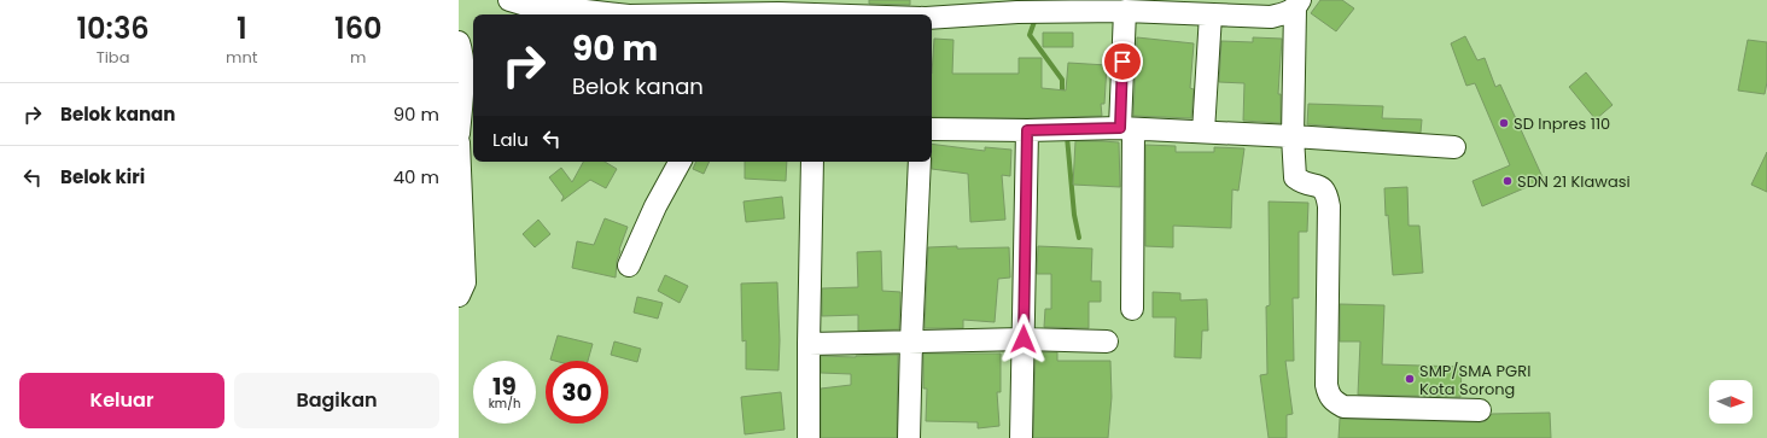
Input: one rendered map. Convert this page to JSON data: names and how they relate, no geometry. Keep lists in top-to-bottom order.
{
  "places": ["SD Inpres 110", "SDN 21 Klawasi", "SMP/SMA PGRI Kota Sorong"],
  "north": "right",
  "page": {
    "eta": [
      "10:36",
      "Tiba",
      "1",
      "mnt",
      "160",
      "m"
    ],
    "turn": ["90 m", "Belok kanan"],
    "list": [
      {
        "name": "Belok kanan",
        "value": "90 m"
      },
      {
        "name": "Belok kiri",
        "value": "40 m"
      }
    ],
    "then": "Lalu",
    "speed": "19 km/h",
    "limit": "30",
    "buttons": ["Keluar", "Bagikan"]
  }
}
